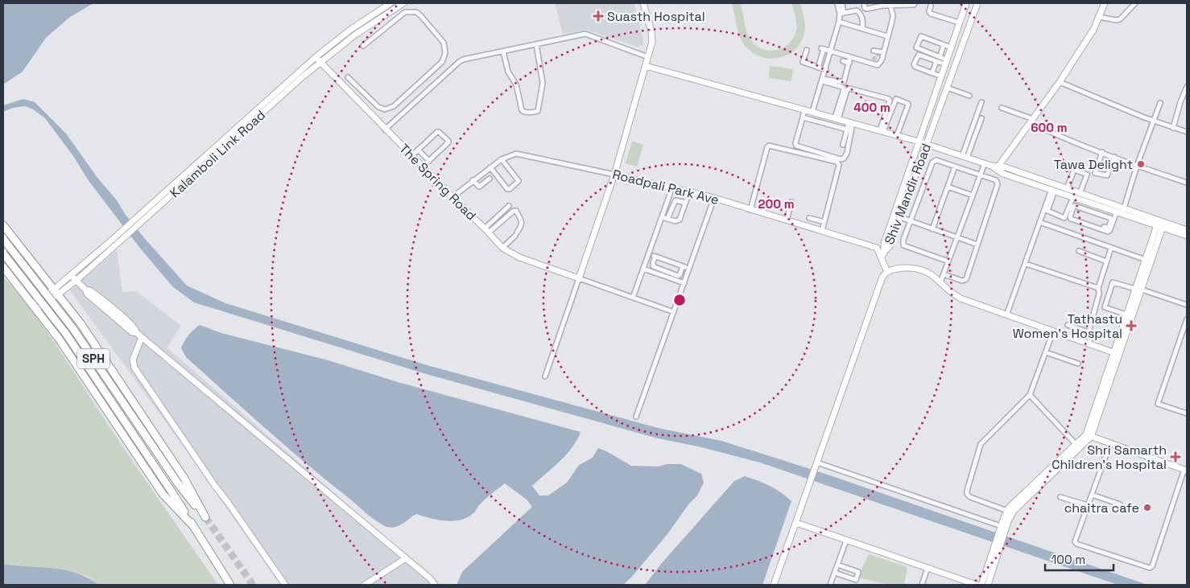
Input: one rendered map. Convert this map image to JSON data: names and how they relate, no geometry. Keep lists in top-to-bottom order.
{
  "streets": {
    "highway": ["SPH"],
    "street": [
      "Kalamboli Link Road",
      "The Spring Road",
      "Roadpali Park Ave",
      "Shiv Mandir Road"
    ]
  },
  "crossings": [
    ["Kalamboli Link Road", "The Spring Road"],
    ["Kalamboli Link Road", "SPH"],
    ["The Spring Road", "Roadpali Park Ave"]
  ],
  "places": {
    "health": ["Suasth Hospital", "Tathastu Women's Hospital", "Shri Samarth Children's Hospital"],
    "other": ["Tawa Delight", "chaitra cafe"]
  },
  "scale_bar": "100 m",
  "rings": ["400 m", "600 m", "200 m"]
}
